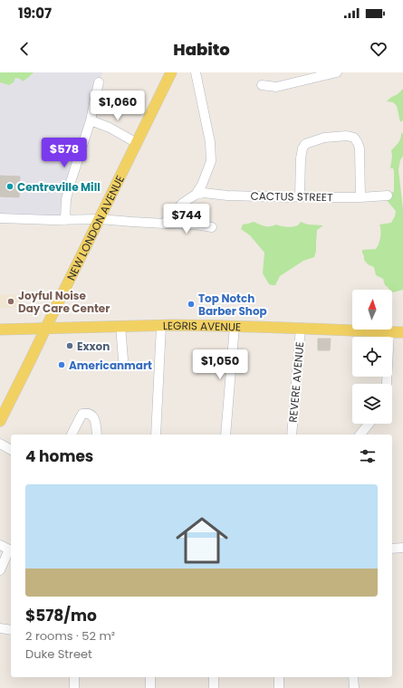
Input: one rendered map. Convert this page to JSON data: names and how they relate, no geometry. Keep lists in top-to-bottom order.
{
  "streets": {
    "main road": ["NEW LONDON AVENUE", "LEGRIS AVENUE"],
    "street": ["CACTUS STREET", "REVERE AVENUE"]
  },
  "crossings": [
    ["NEW LONDON AVENUE", "LEGRIS AVENUE"],
    ["LEGRIS AVENUE", "REVERE AVENUE"]
  ],
  "places": [
    "Centreville Mill",
    "Joyful Noise Day Care Center",
    "Top Notch Barber Shop",
    "Exxon",
    "Americanmart"
  ],
  "north": "top",
  "page": {
    "status": "19:07",
    "header": "Habito",
    "price": [
      "$1,060",
      "$578",
      "$744",
      "$1,050"
    ],
    "heading": "4 homes",
    "list": [
      {
        "name": "$578/mo",
        "note": "2 rooms · 52 m² · Duke Street"
      }
    ]
  }
}
